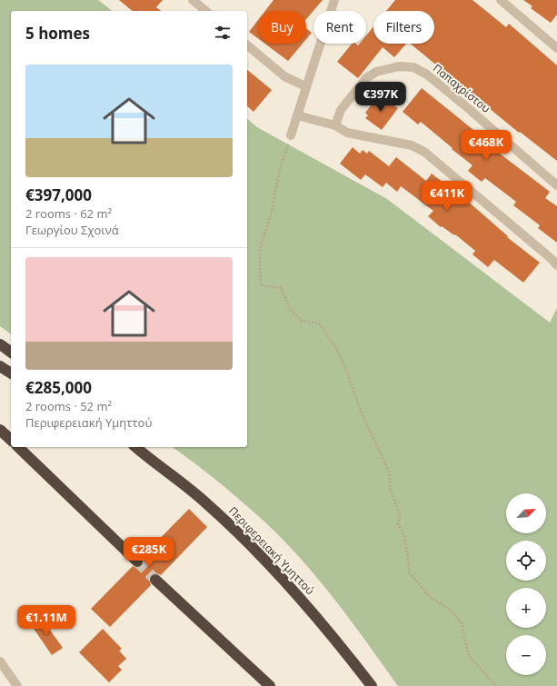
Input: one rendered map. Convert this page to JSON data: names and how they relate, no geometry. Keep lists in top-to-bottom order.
{
  "streets": {
    "highway": ["Περιφερειακή Υμηττού"],
    "street": ["Παπαχρίστου"]
  },
  "north": "top right",
  "page": {
    "chip": ["Buy", "Rent", "Filters"],
    "heading": "5 homes",
    "list": [
      {
        "name": "€397,000",
        "note": "2 rooms · 62 m² · Γεωργίου Σχοινά"
      },
      {
        "name": "€285,000",
        "note": "2 rooms · 52 m² · Περιφερειακή Υμηττού"
      }
    ],
    "price": [
      "€397K",
      "€468K",
      "€411K",
      "€285K",
      "€1.11M"
    ],
    "map_buttons": ["+", "−"]
  }
}
